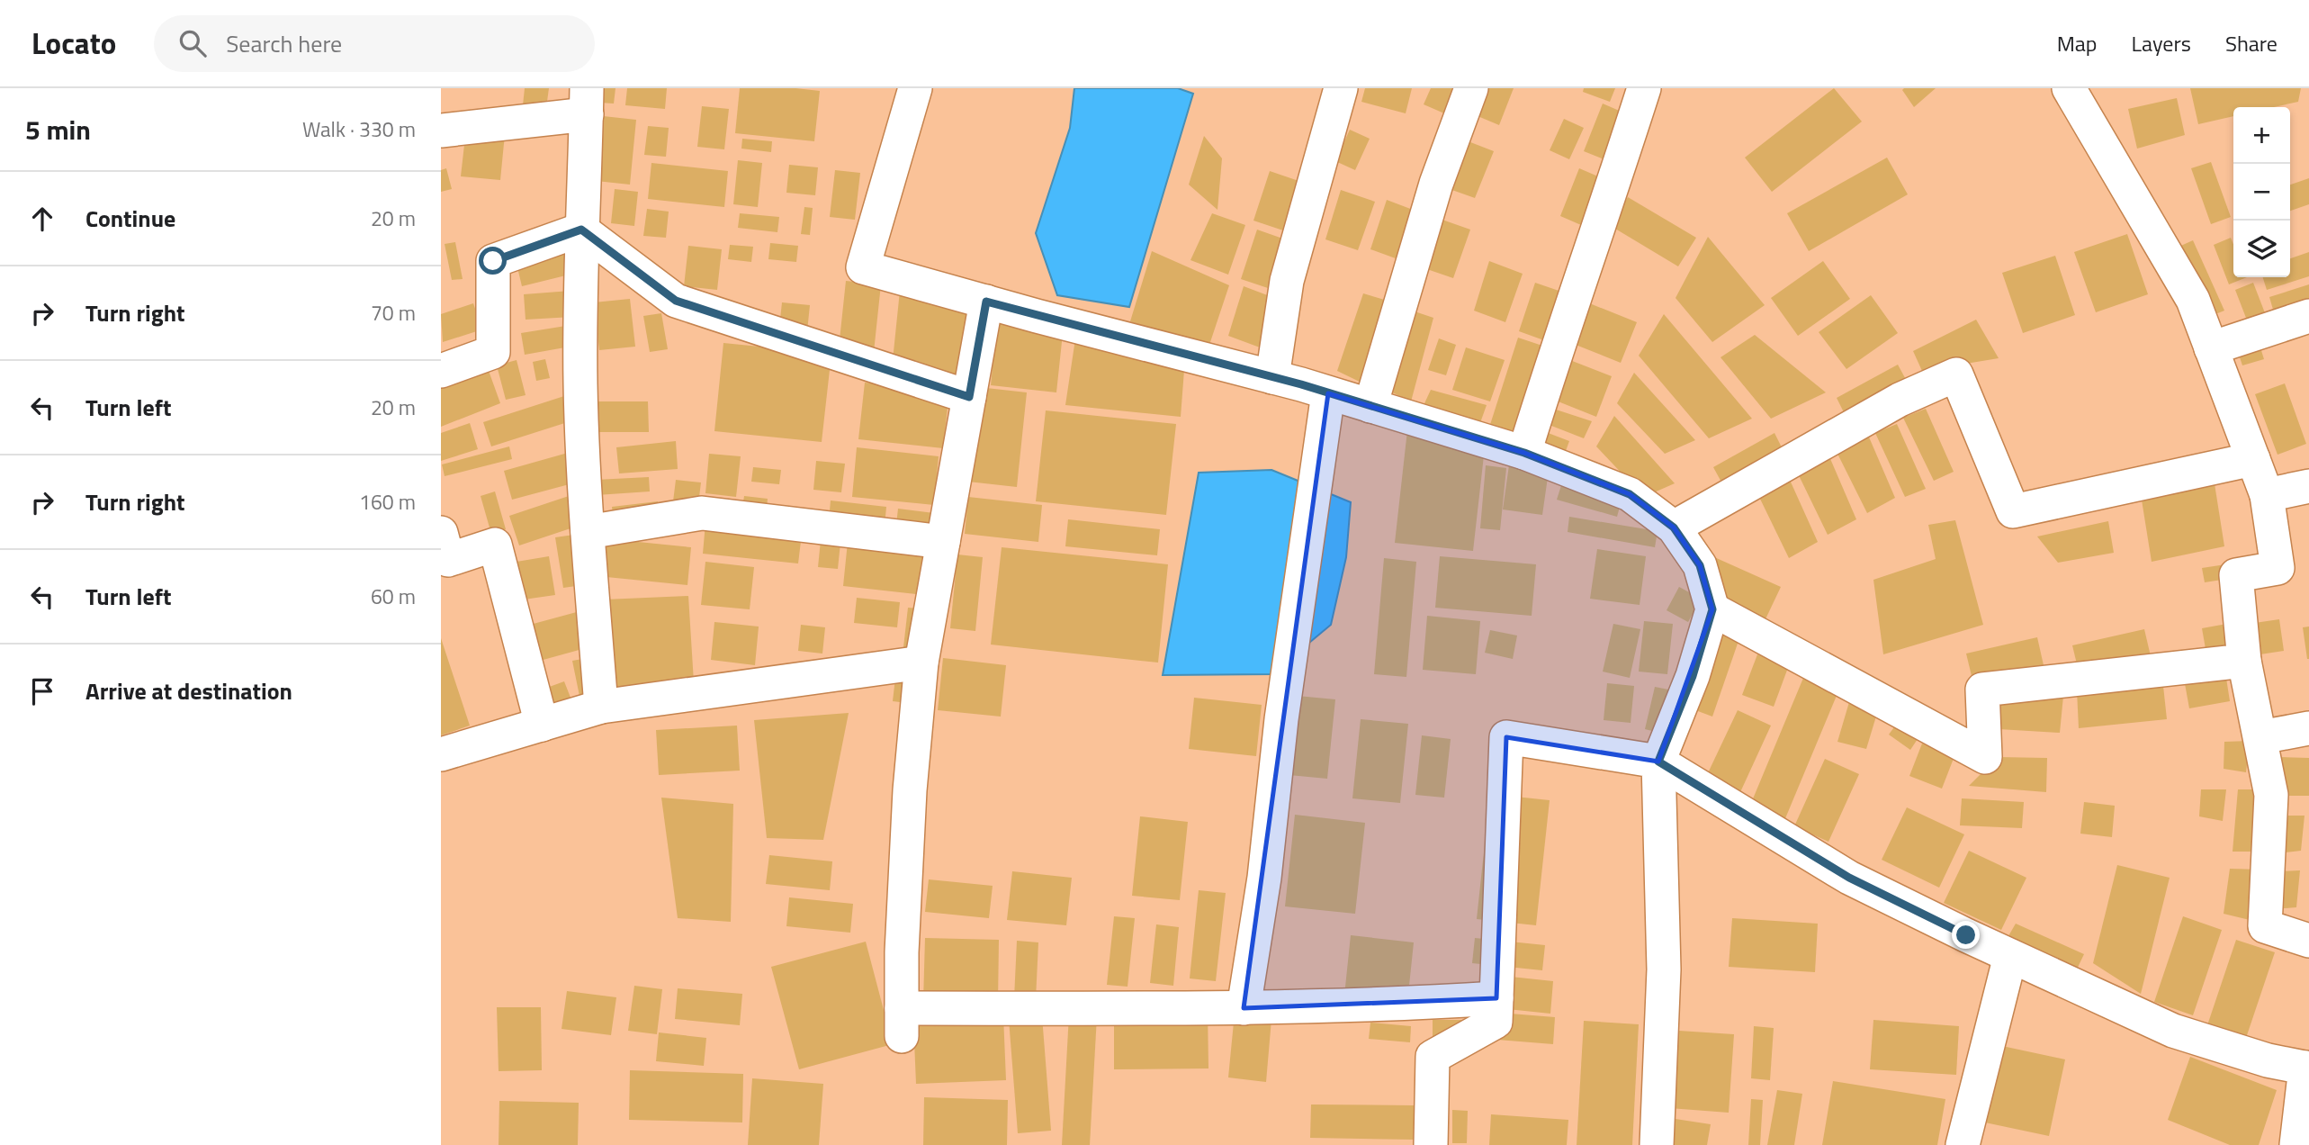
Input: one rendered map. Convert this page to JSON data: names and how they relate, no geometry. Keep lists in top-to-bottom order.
{
  "page": {
    "header": "Locato",
    "search": "Search here",
    "nav": ["Map", "Layers", "Share"],
    "heading": ["5 min", "Walk · 330 m"],
    "map_buttons": ["+", "−"],
    "list": [
      ["Continue", "20 m"],
      ["Turn right", "70 m"],
      ["Turn left", "20 m"],
      ["Turn right", "160 m"],
      ["Turn left", "60 m"],
      "Arrive at destination"
    ]
  }
}
